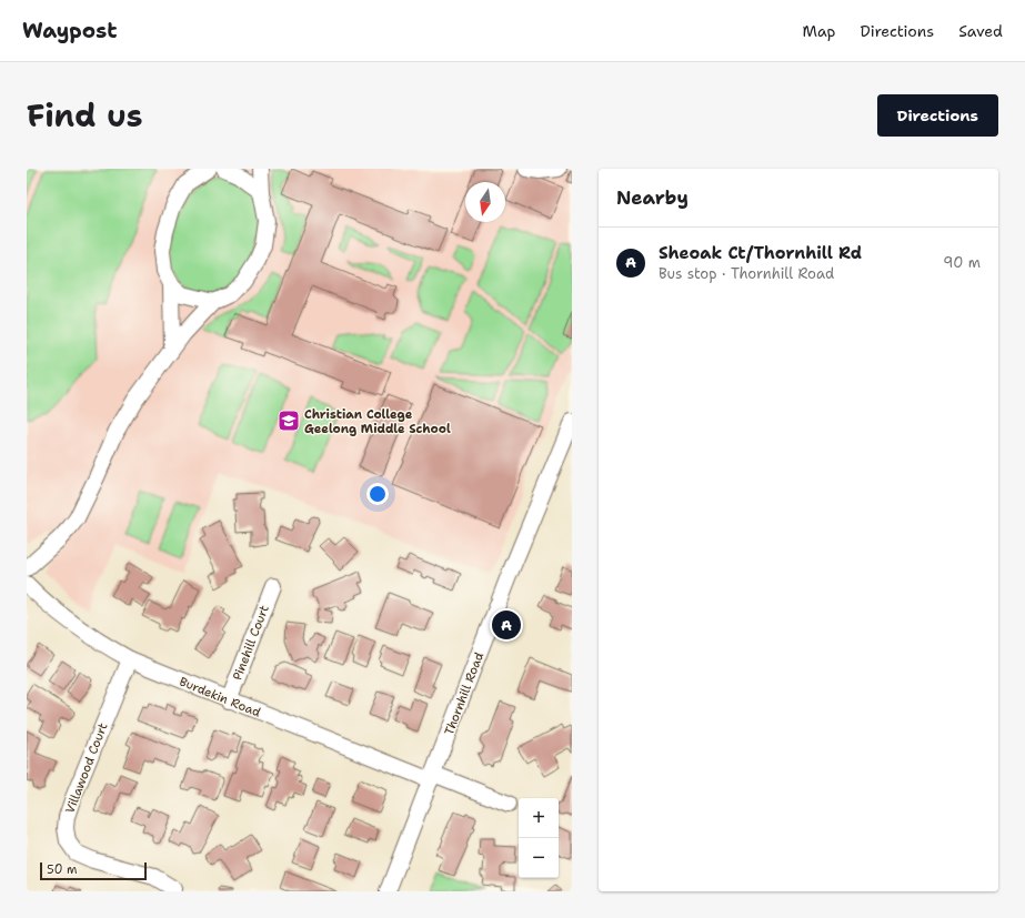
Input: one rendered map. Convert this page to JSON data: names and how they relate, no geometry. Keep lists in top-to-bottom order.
{
  "streets": {
    "street": [
      "Pinehill Court",
      "Thornhill Road",
      "Burdekin Road",
      "Villawood Court"
    ]
  },
  "crossings": [
    ["Pinehill Court", "Burdekin Road"],
    ["Thornhill Road", "Burdekin Road"],
    ["Burdekin Road", "Villawood Court"]
  ],
  "places": {
    "school or university": ["Christian College Geelong Middle School"]
  },
  "scale_bar": "50 m",
  "north": "bottom",
  "page": {
    "header": "Waypost",
    "nav": ["Map", "Directions", "Saved"],
    "title": "Find us",
    "buttons": "Directions",
    "heading": "Nearby",
    "list": [
      {
        "mark": "A",
        "name": "Sheoak Ct/Thornhill Rd",
        "note": "Bus stop · Thornhill Road",
        "value": "90 m"
      }
    ],
    "pins": "A",
    "map_buttons": ["+", "−"],
    "scale": "50 m"
  }
}
